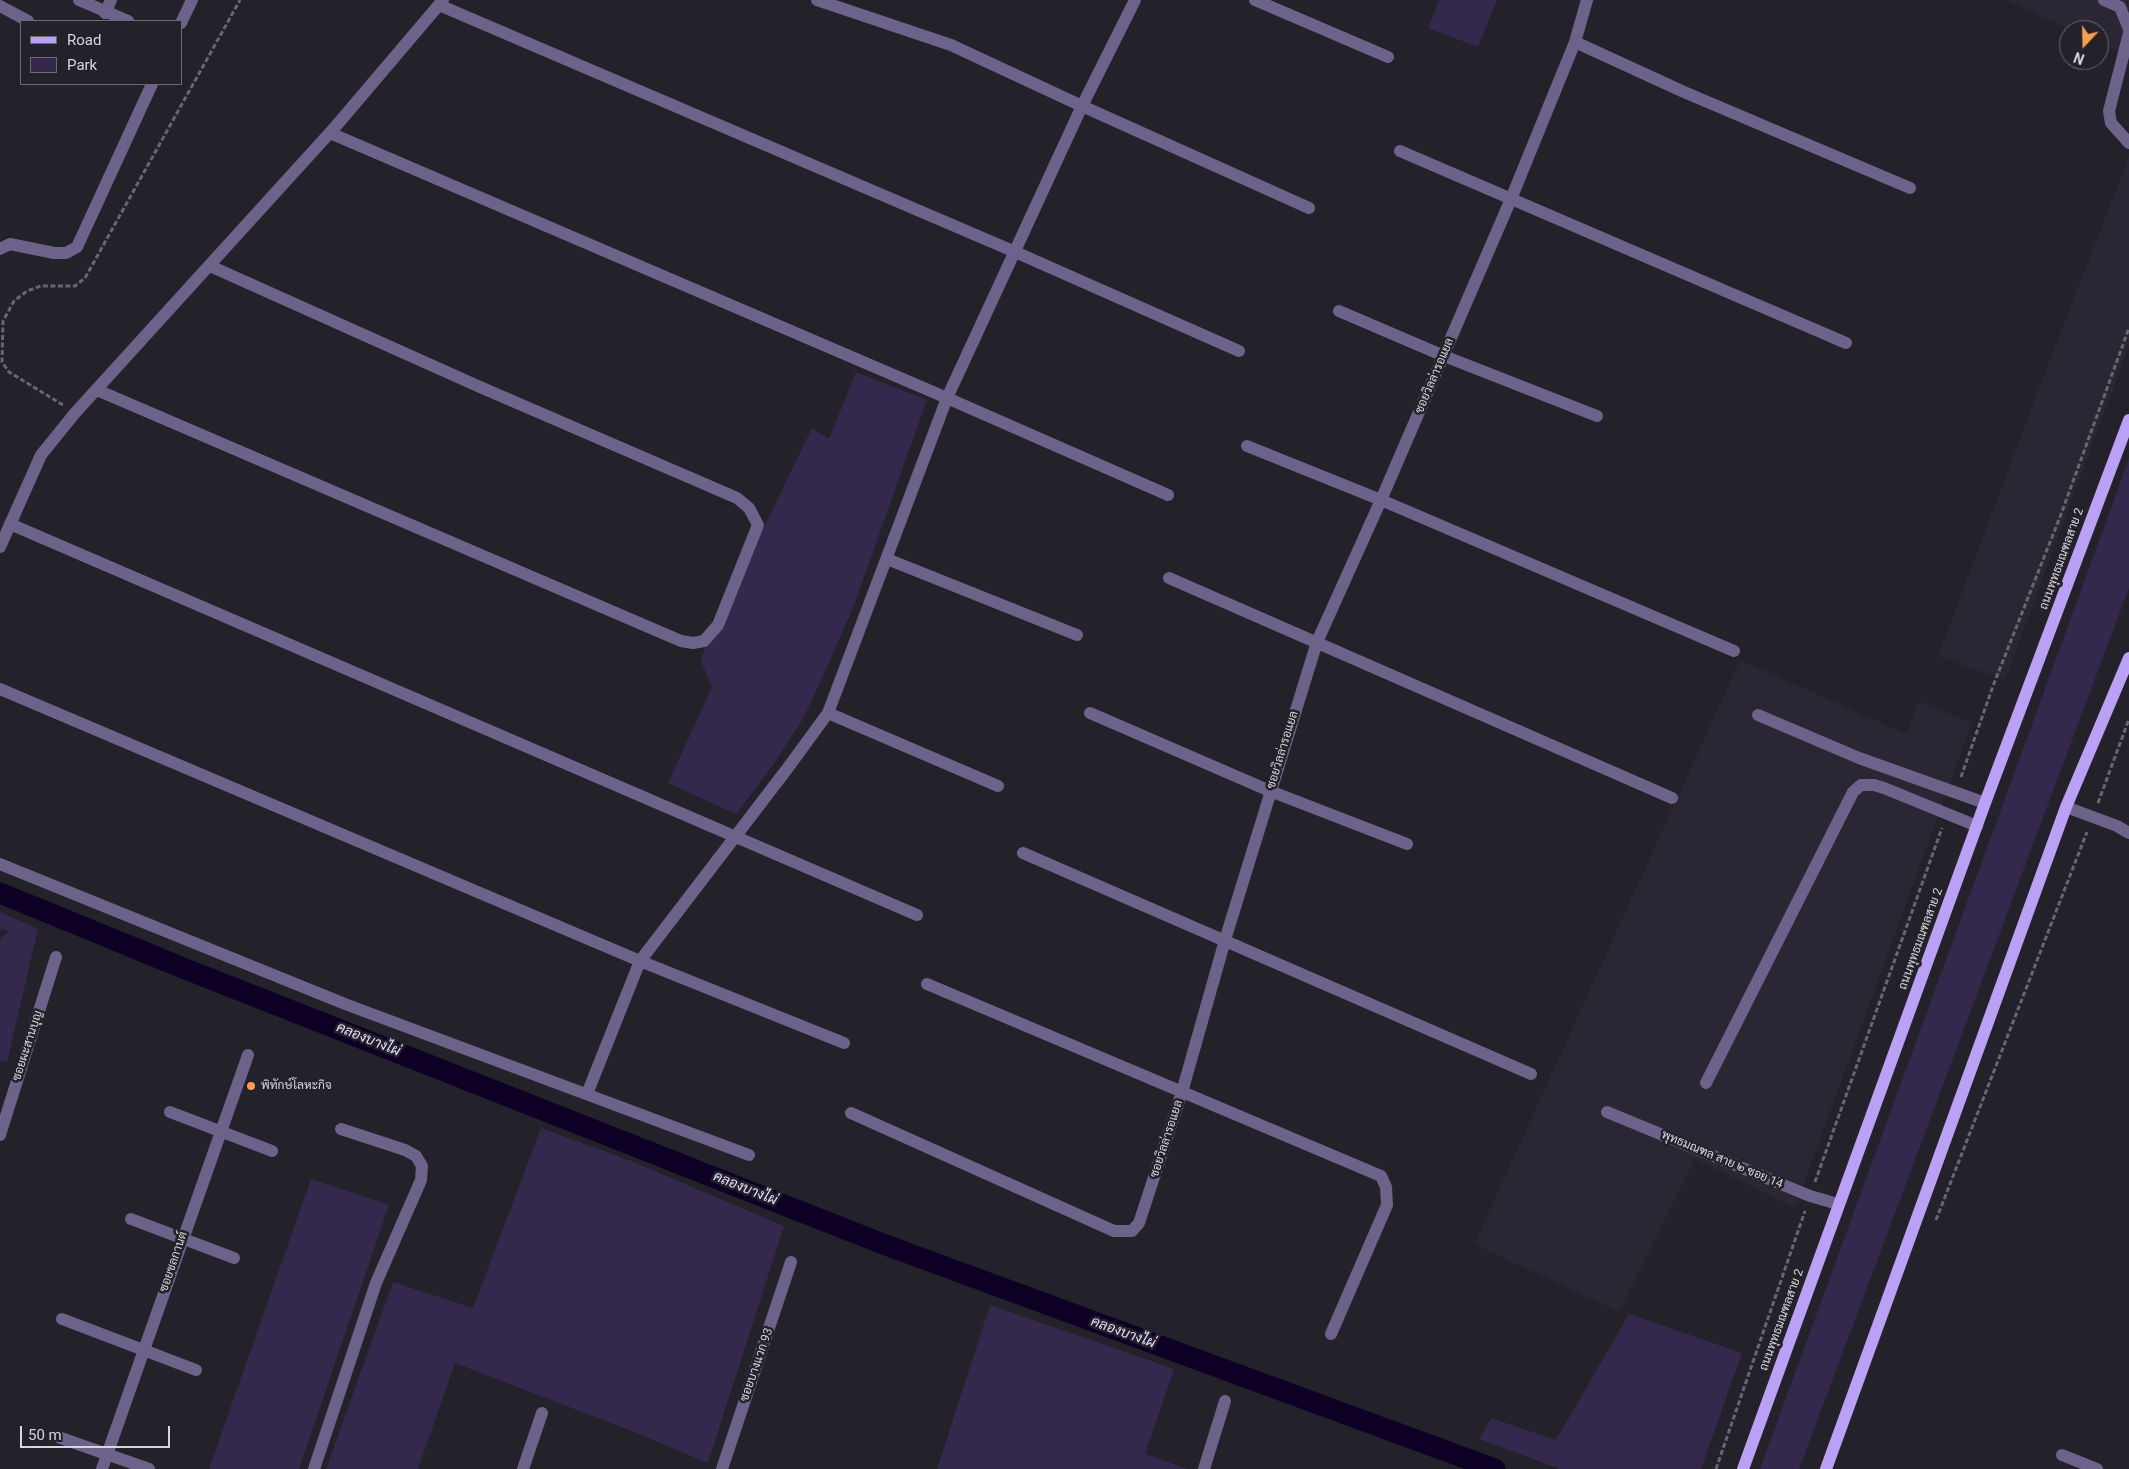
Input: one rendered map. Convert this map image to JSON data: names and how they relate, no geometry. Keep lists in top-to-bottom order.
{
  "streets": {
    "main road": ["ถนนพุทธมณฑลสาย 2"],
    "street": [
      "ซอยวิลล่ารอแยล",
      "ซอยผะสานบุญ",
      "พุทธมณฑล สาย ๒ ซอย 14",
      "ซอยชลกานต์",
      "ซอยบางแวก 93"
    ]
  },
  "crossings": [
    ["ถนนพุทธมณฑลสาย 2", "พุทธมณฑล สาย ๒ ซอย 14"]
  ],
  "water": ["คลองบางไผ่"],
  "places": ["พิทักษ์โลหะกิจ"],
  "legend": ["Road", "Park"],
  "scale_bar": "50 m",
  "north": "bottom"
}
